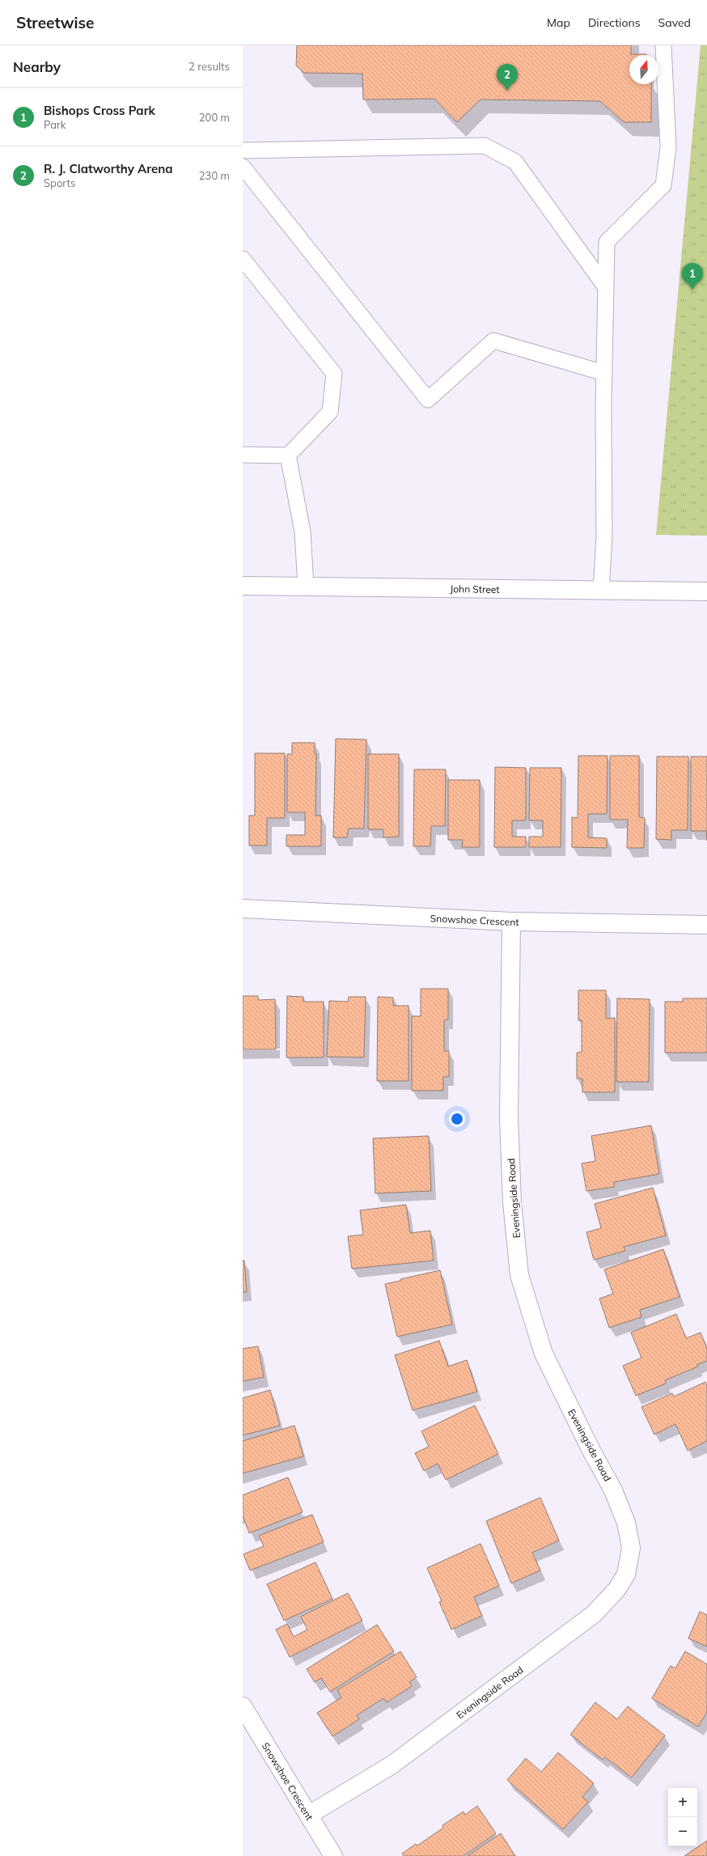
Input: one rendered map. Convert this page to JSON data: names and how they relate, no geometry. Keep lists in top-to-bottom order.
{
  "streets": {
    "street": ["John Street", "Snowshoe Crescent", "Eveningside Road"]
  },
  "crossings": [
    ["Snowshoe Crescent", "Eveningside Road"]
  ],
  "north": "top",
  "page": {
    "header": "Streetwise",
    "nav": ["Map", "Directions", "Saved"],
    "heading": ["Nearby", "2 results"],
    "pins": ["2", "1"],
    "list": [
      {
        "mark": "1",
        "name": "Bishops Cross Park",
        "note": "Park",
        "value": "200 m"
      },
      {
        "mark": "2",
        "name": "R. J. Clatworthy Arena",
        "note": "Sports",
        "value": "230 m"
      }
    ],
    "map_buttons": ["+", "−"]
  }
}
